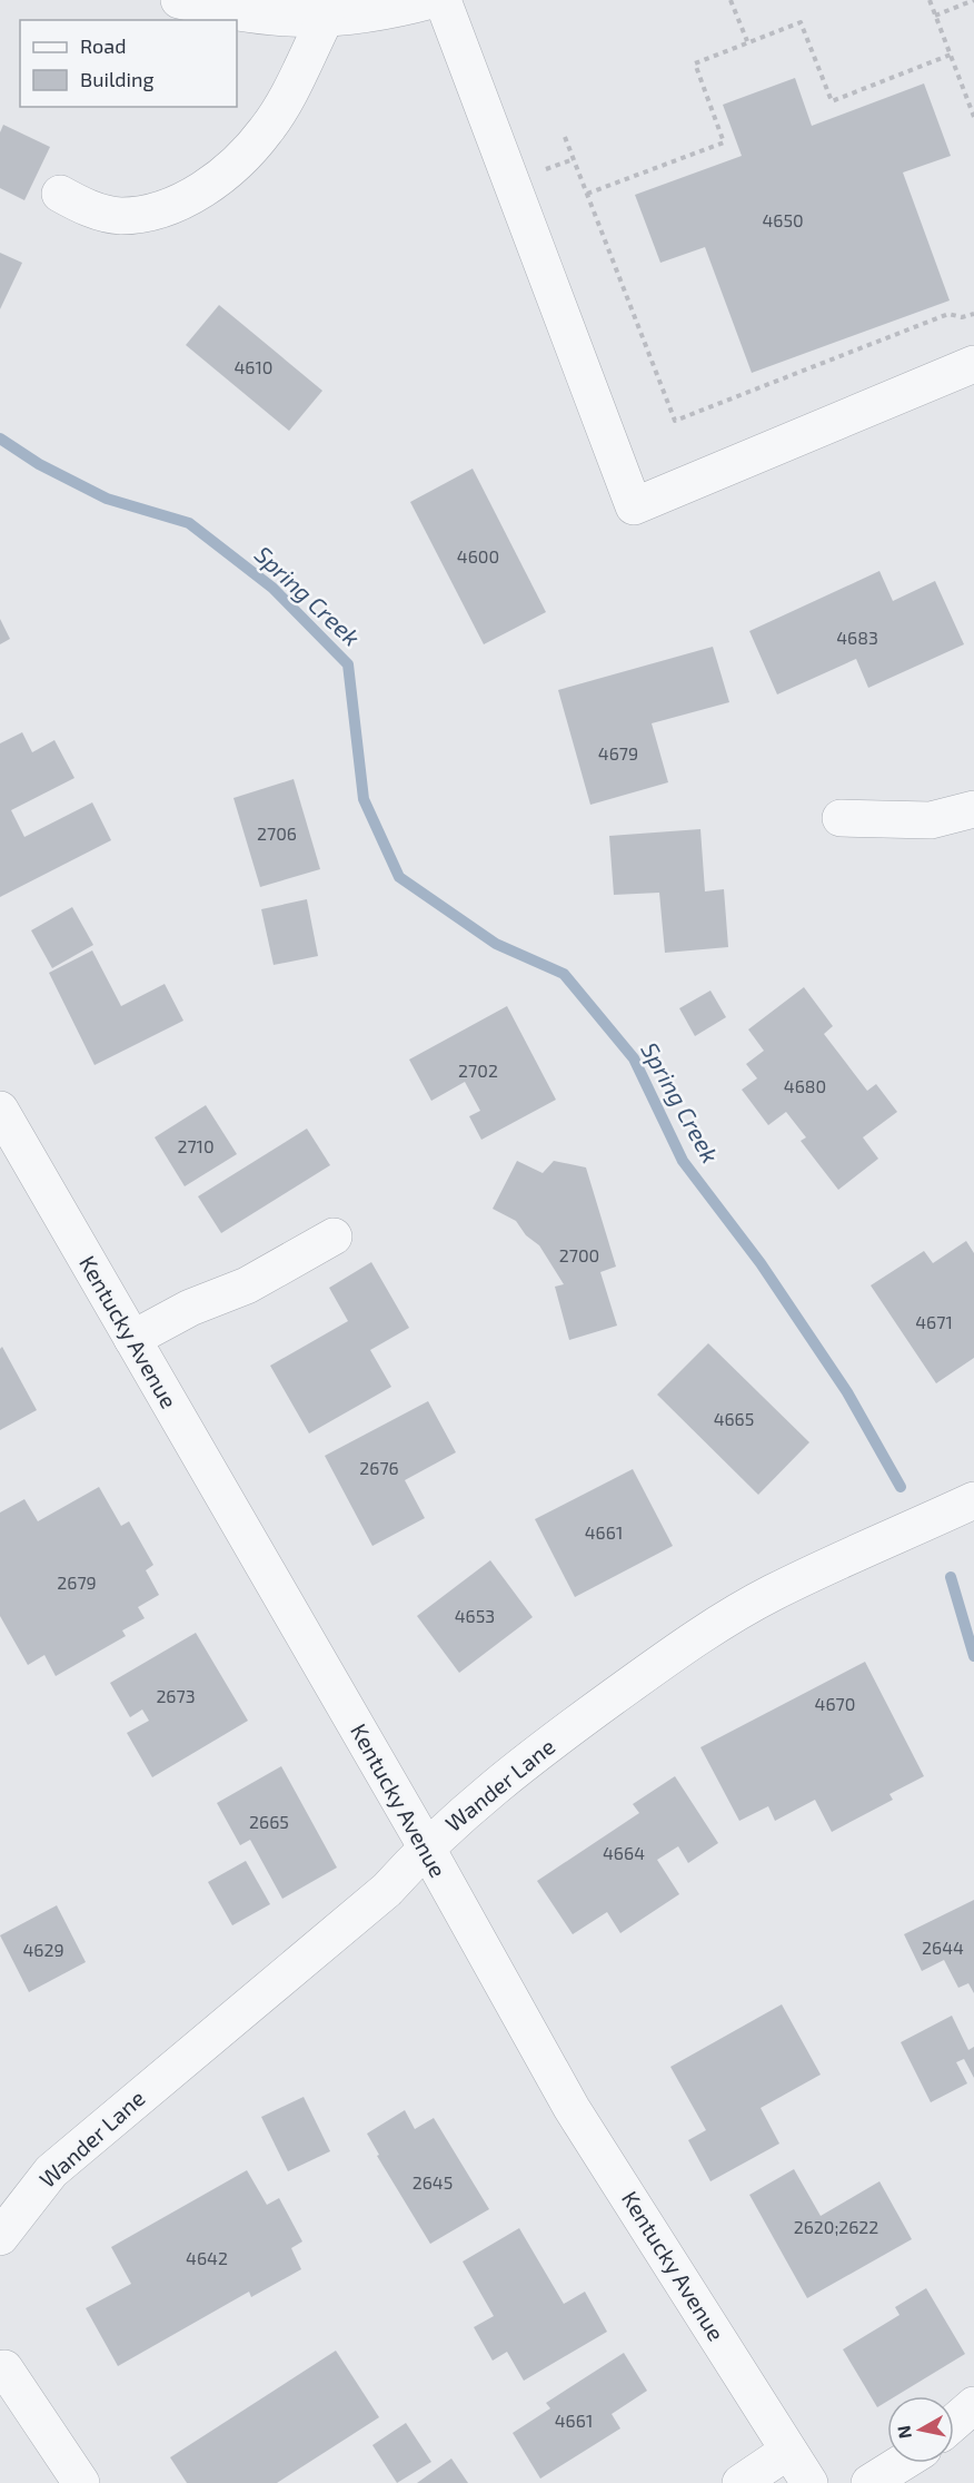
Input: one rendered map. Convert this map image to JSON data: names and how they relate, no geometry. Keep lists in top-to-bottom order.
{
  "streets": {
    "street": ["Kentucky Avenue", "Wander Lane"]
  },
  "crossings": [
    ["Kentucky Avenue", "Wander Lane"]
  ],
  "water": ["Spring Creek"],
  "house_numbers": [
    "4650",
    "4610",
    "4600",
    "4683",
    "4679",
    "2706",
    "2702",
    "4680",
    "2710",
    "2700",
    "4671",
    "4665",
    "2676",
    "4661",
    "2679",
    "4653",
    "2673",
    "4670",
    "2665",
    "4664",
    "2644",
    "4629",
    "2645",
    "2620;2622",
    "4642",
    "4661"
  ],
  "legend": ["Road", "Building"],
  "north": "left"
}
